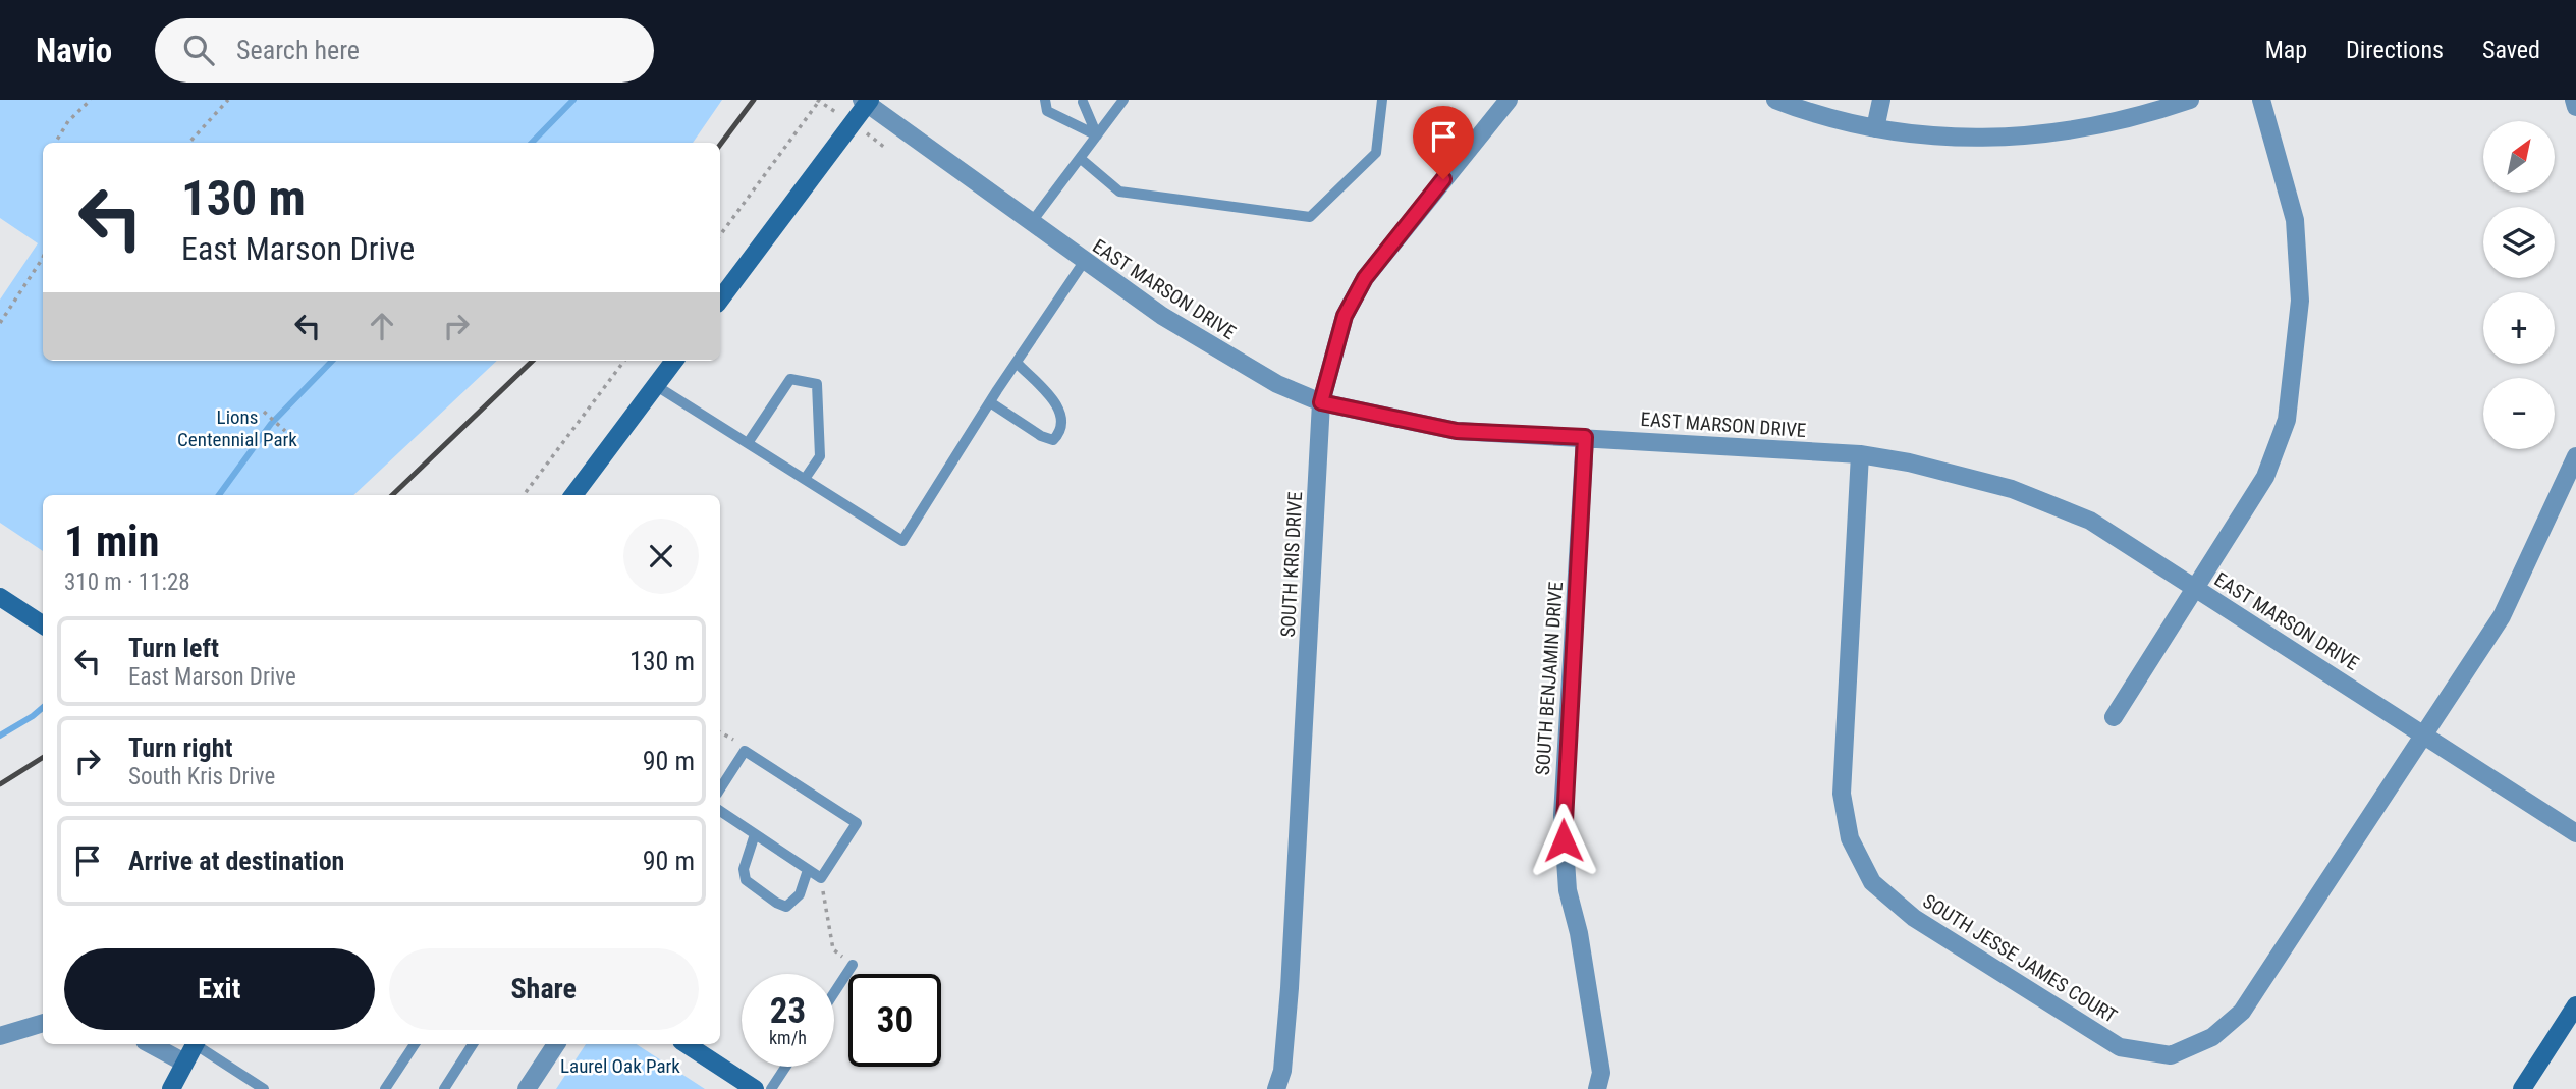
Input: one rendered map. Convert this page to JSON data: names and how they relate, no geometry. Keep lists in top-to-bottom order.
{
  "streets": {
    "street": [
      "EAST MARSON DRIVE",
      "SOUTH KRIS DRIVE",
      "SOUTH BENJAMIN DRIVE",
      "SOUTH JESSE JAMES COURT"
    ]
  },
  "crossings": [
    ["EAST MARSON DRIVE", "SOUTH KRIS DRIVE"],
    ["EAST MARSON DRIVE", "SOUTH BENJAMIN DRIVE"],
    ["EAST MARSON DRIVE", "SOUTH JESSE JAMES COURT"]
  ],
  "parks": ["Lions Centennial Park", "Laurel Oak Park"],
  "north": "top right",
  "page": {
    "header": "Navio",
    "search": "Search here",
    "nav": ["Map", "Directions", "Saved"],
    "map_buttons": ["+", "−"],
    "turn": ["130 m", "East Marson Drive"],
    "heading": ["1 min", "310 m · 11:28"],
    "list": [
      {
        "name": "Turn left",
        "note": "East Marson Drive",
        "value": "130 m"
      },
      {
        "name": "Turn right",
        "note": "South Kris Drive",
        "value": "90 m"
      },
      {
        "name": "Arrive at destination",
        "value": "90 m"
      }
    ],
    "buttons": ["Exit", "Share"],
    "speed": "23 km/h",
    "limit": "30"
  }
}
